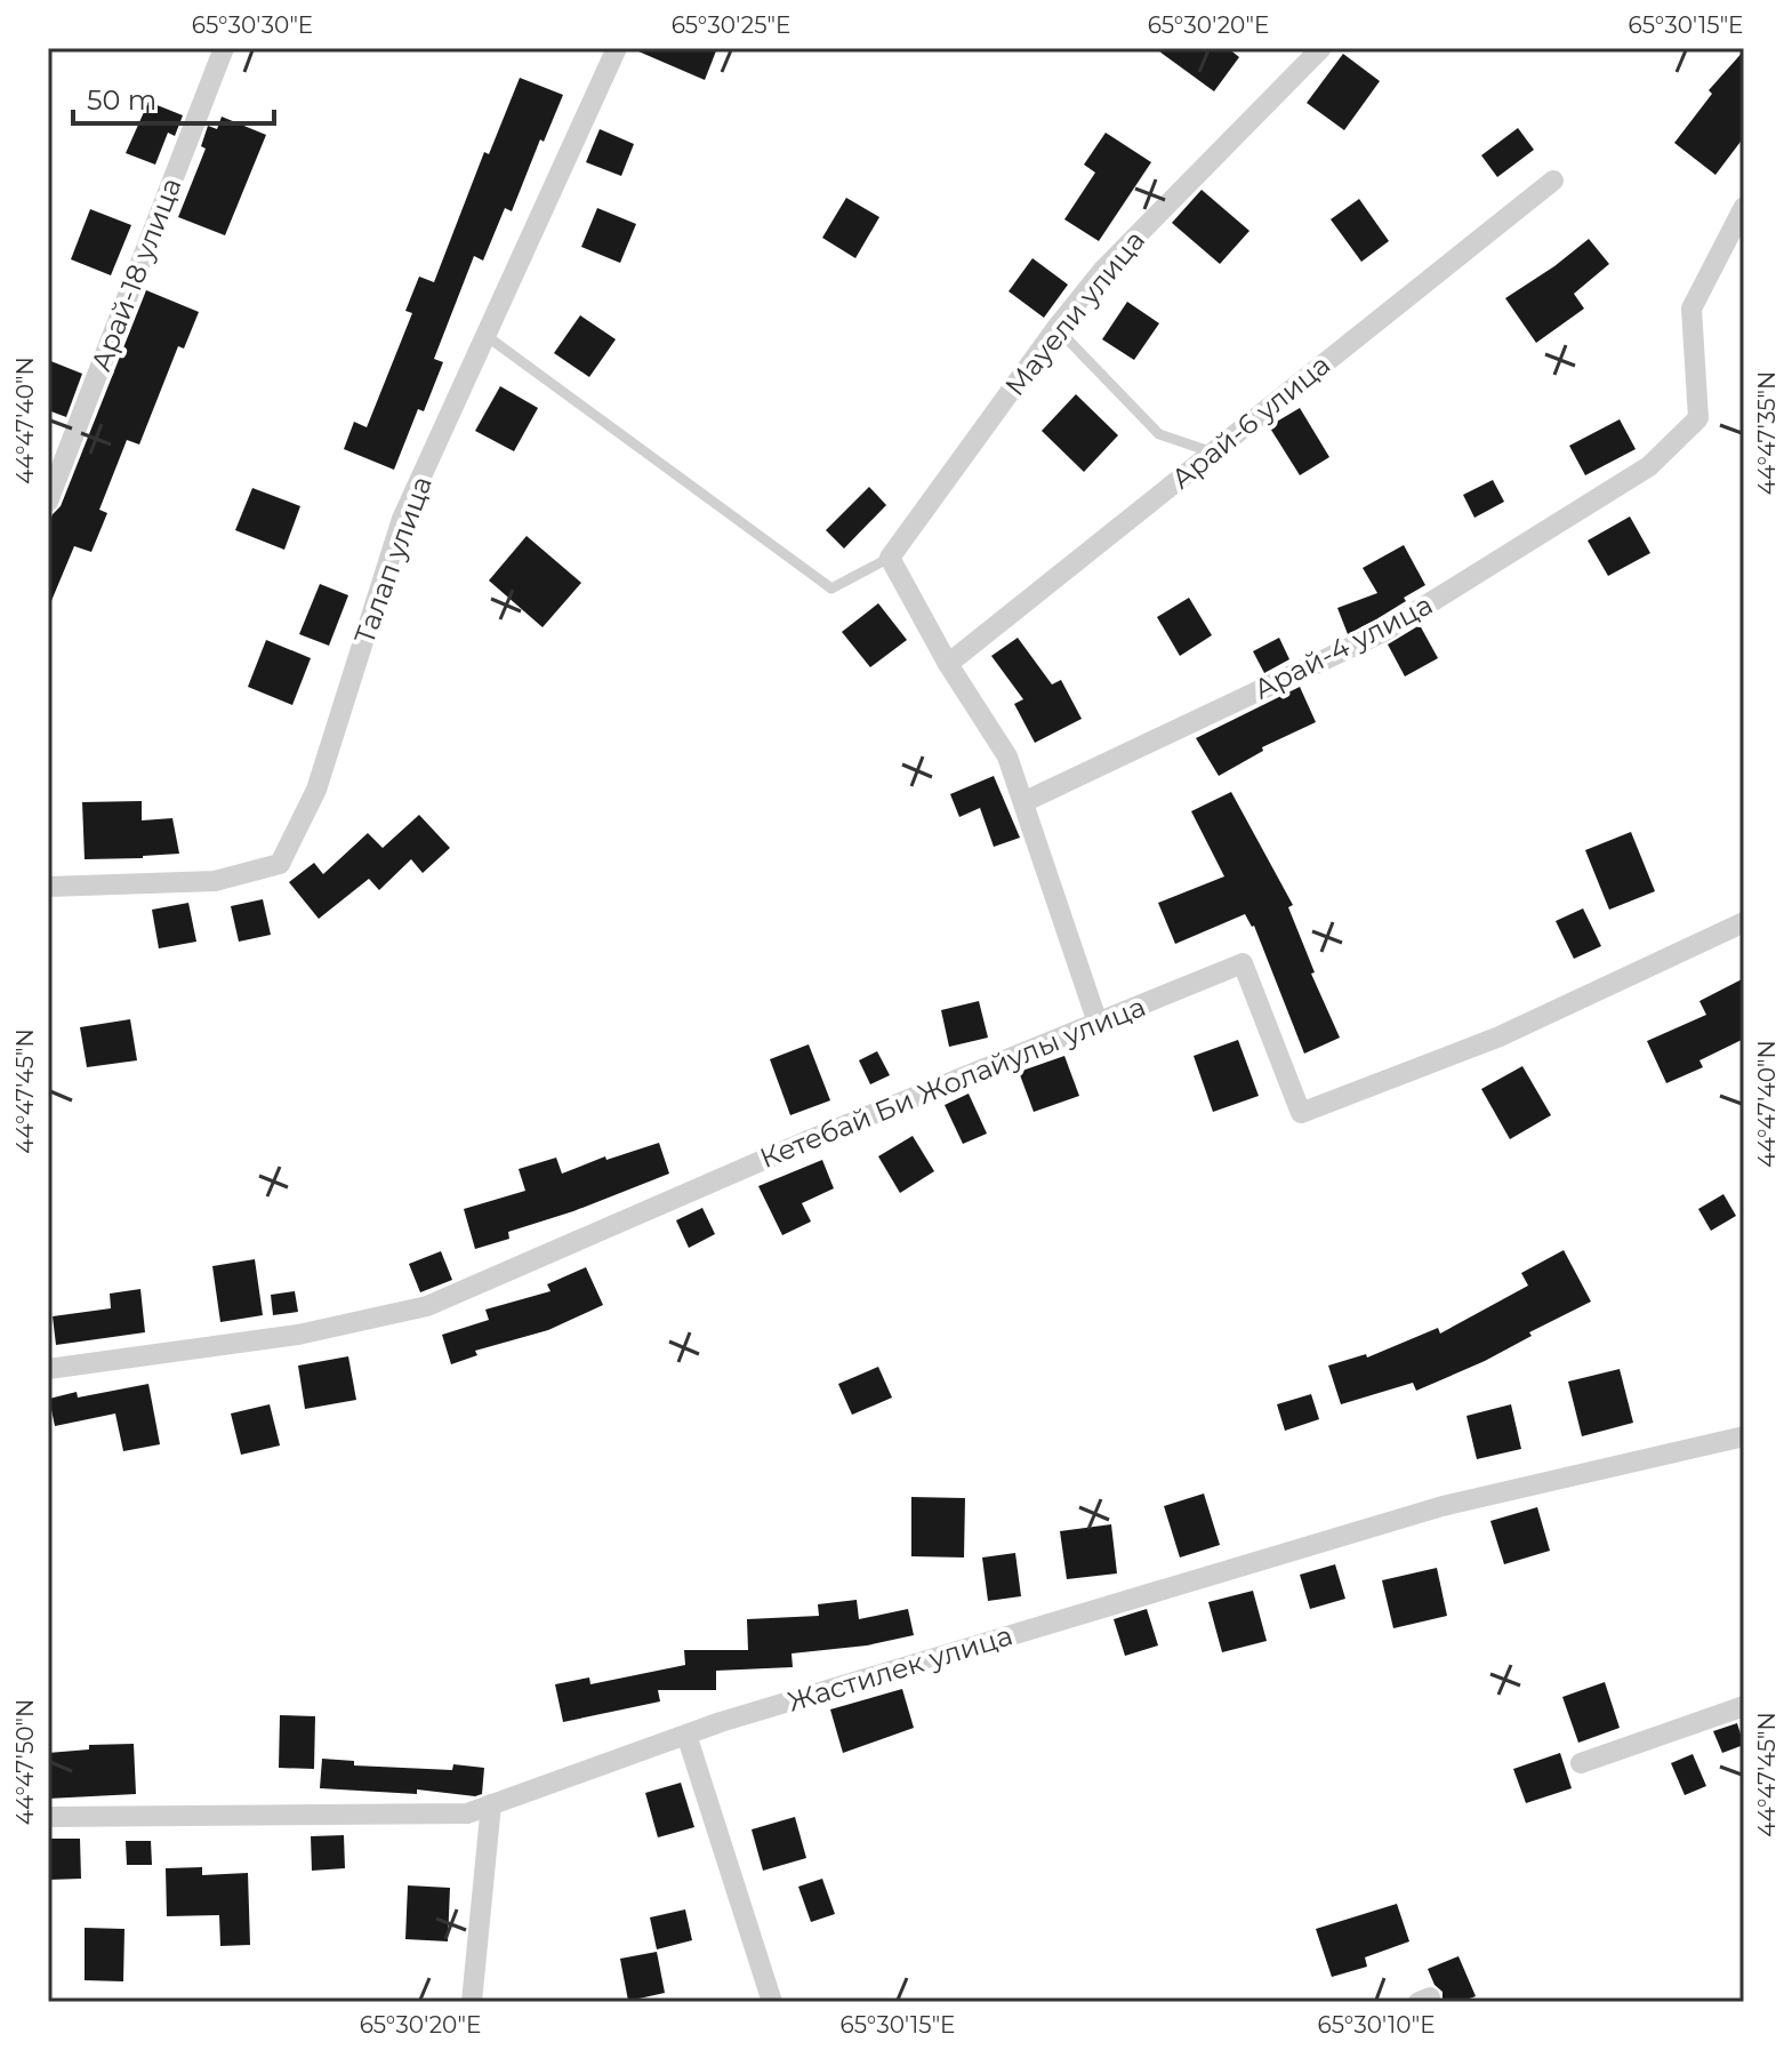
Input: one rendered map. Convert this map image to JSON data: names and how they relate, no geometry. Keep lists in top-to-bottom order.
{
  "streets": {
    "street": [
      "Арай-18 улица",
      "Мауели улица",
      "Арай-6 улица",
      "Талап улица",
      "Арай-4 улица",
      "Кетебай Би Жолайулы улица",
      "Жастилек улица"
    ]
  },
  "scale_bar": "50 m",
  "coordinates": [
    "65°30'30\"E",
    "65°30'25\"E",
    "65°30'20\"E",
    "65°30'15\"E",
    "44°47'40\"N",
    "44°47'35\"N",
    "44°47'45\"N",
    "44°47'50\"N",
    "65°30'10\"E"
  ]
}
